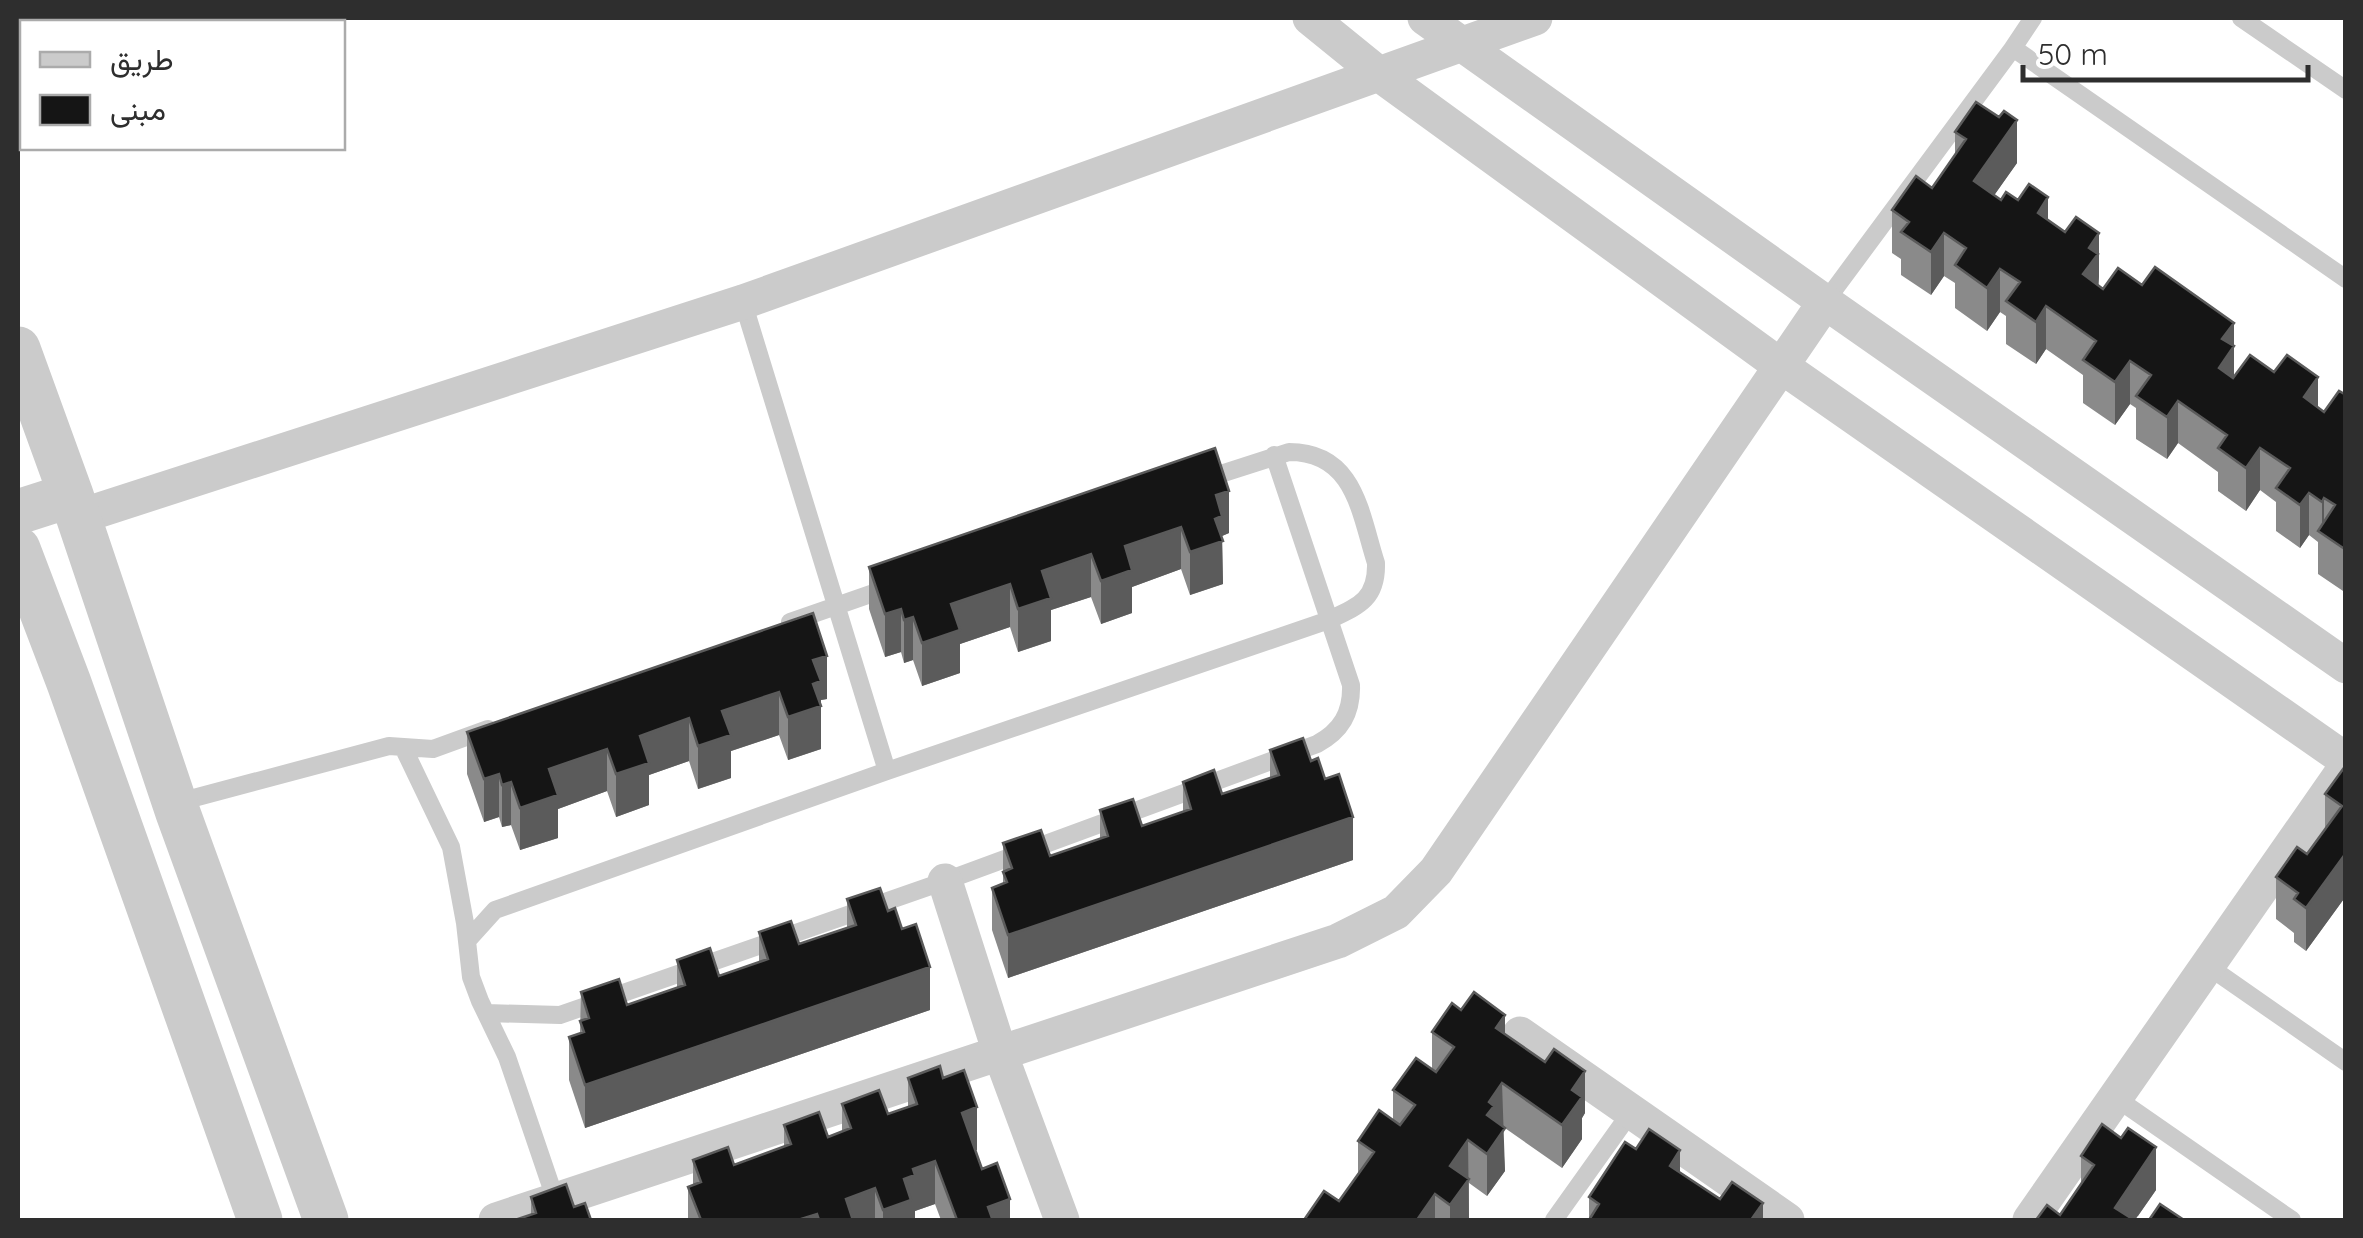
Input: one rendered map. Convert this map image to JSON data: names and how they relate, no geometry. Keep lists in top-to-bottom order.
{
  "legend": ["طريق", "مبنى"],
  "scale_bar": "50 m"
}
